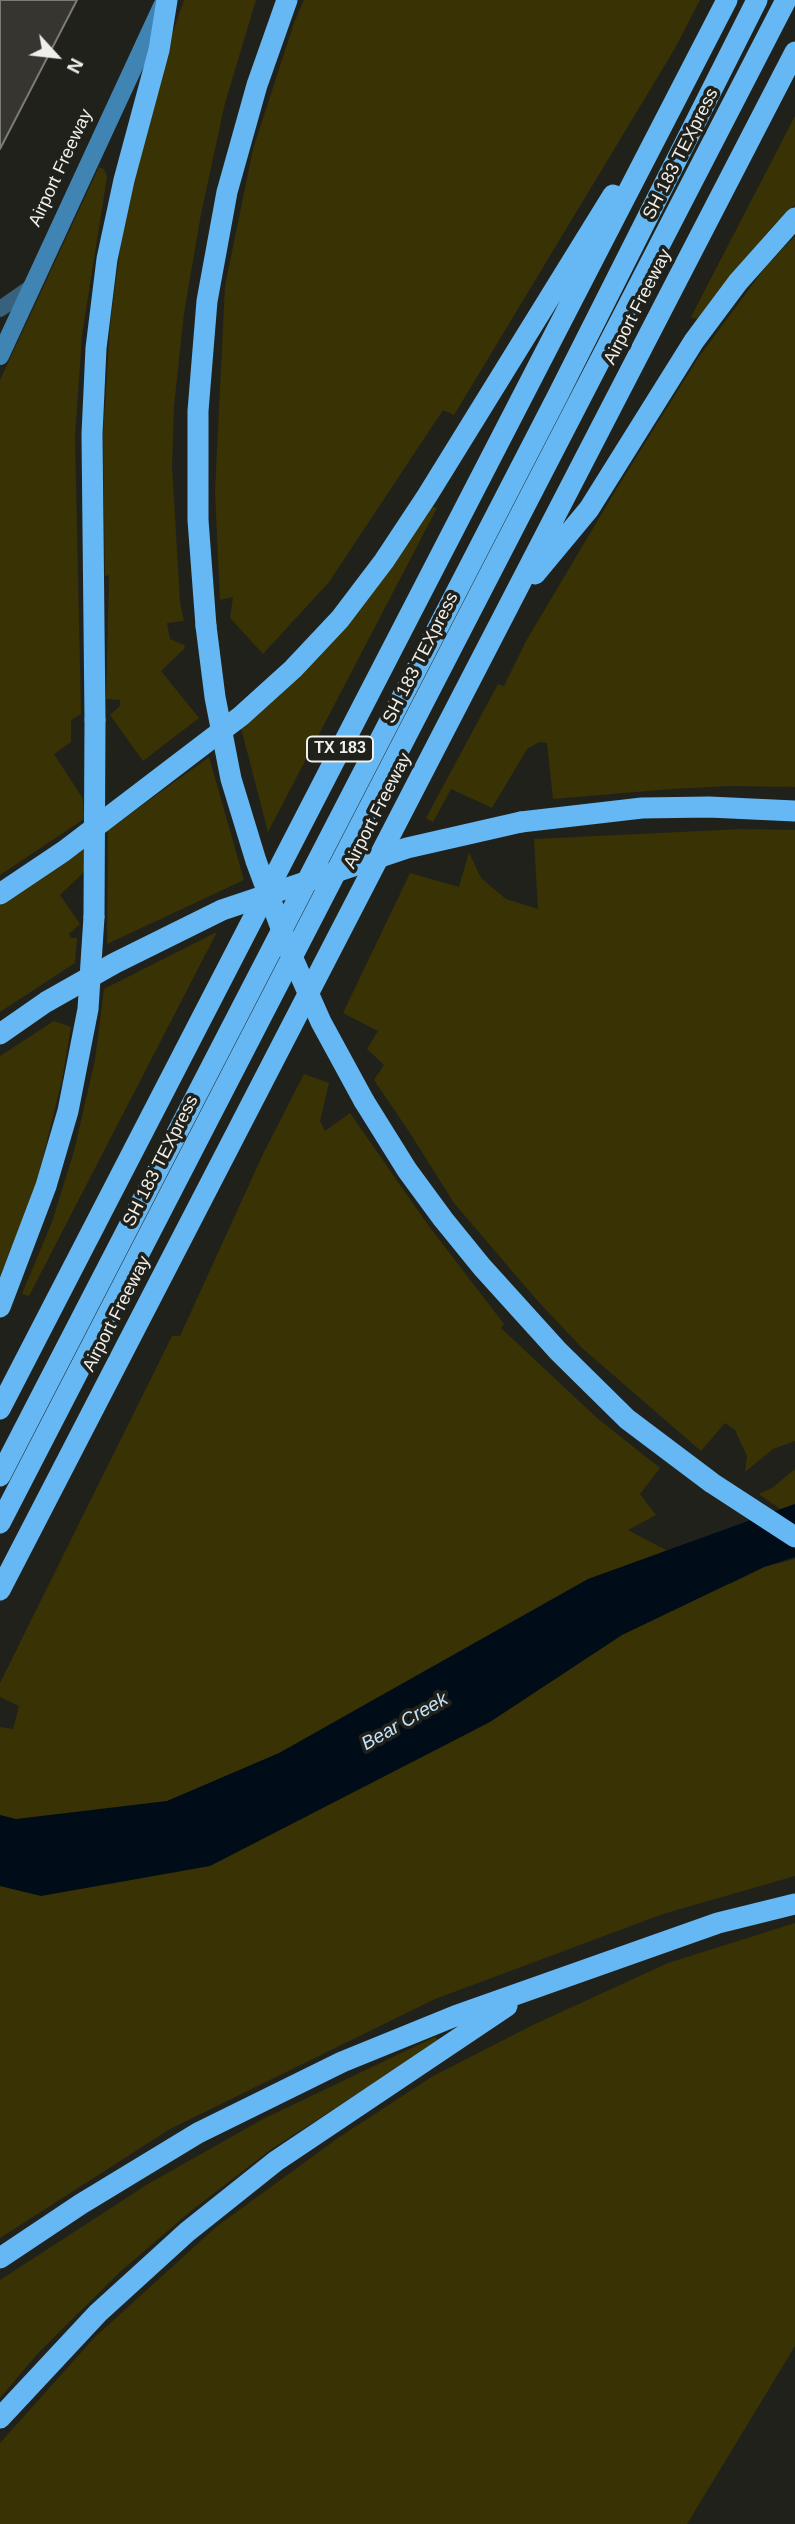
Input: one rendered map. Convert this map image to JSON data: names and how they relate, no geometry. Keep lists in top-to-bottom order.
{
  "streets": {
    "highway": ["SH 183 TEXpress", "Airport Freeway", "TX 183"]
  },
  "water": ["Bear Creek"],
  "north": "bottom right"
}
